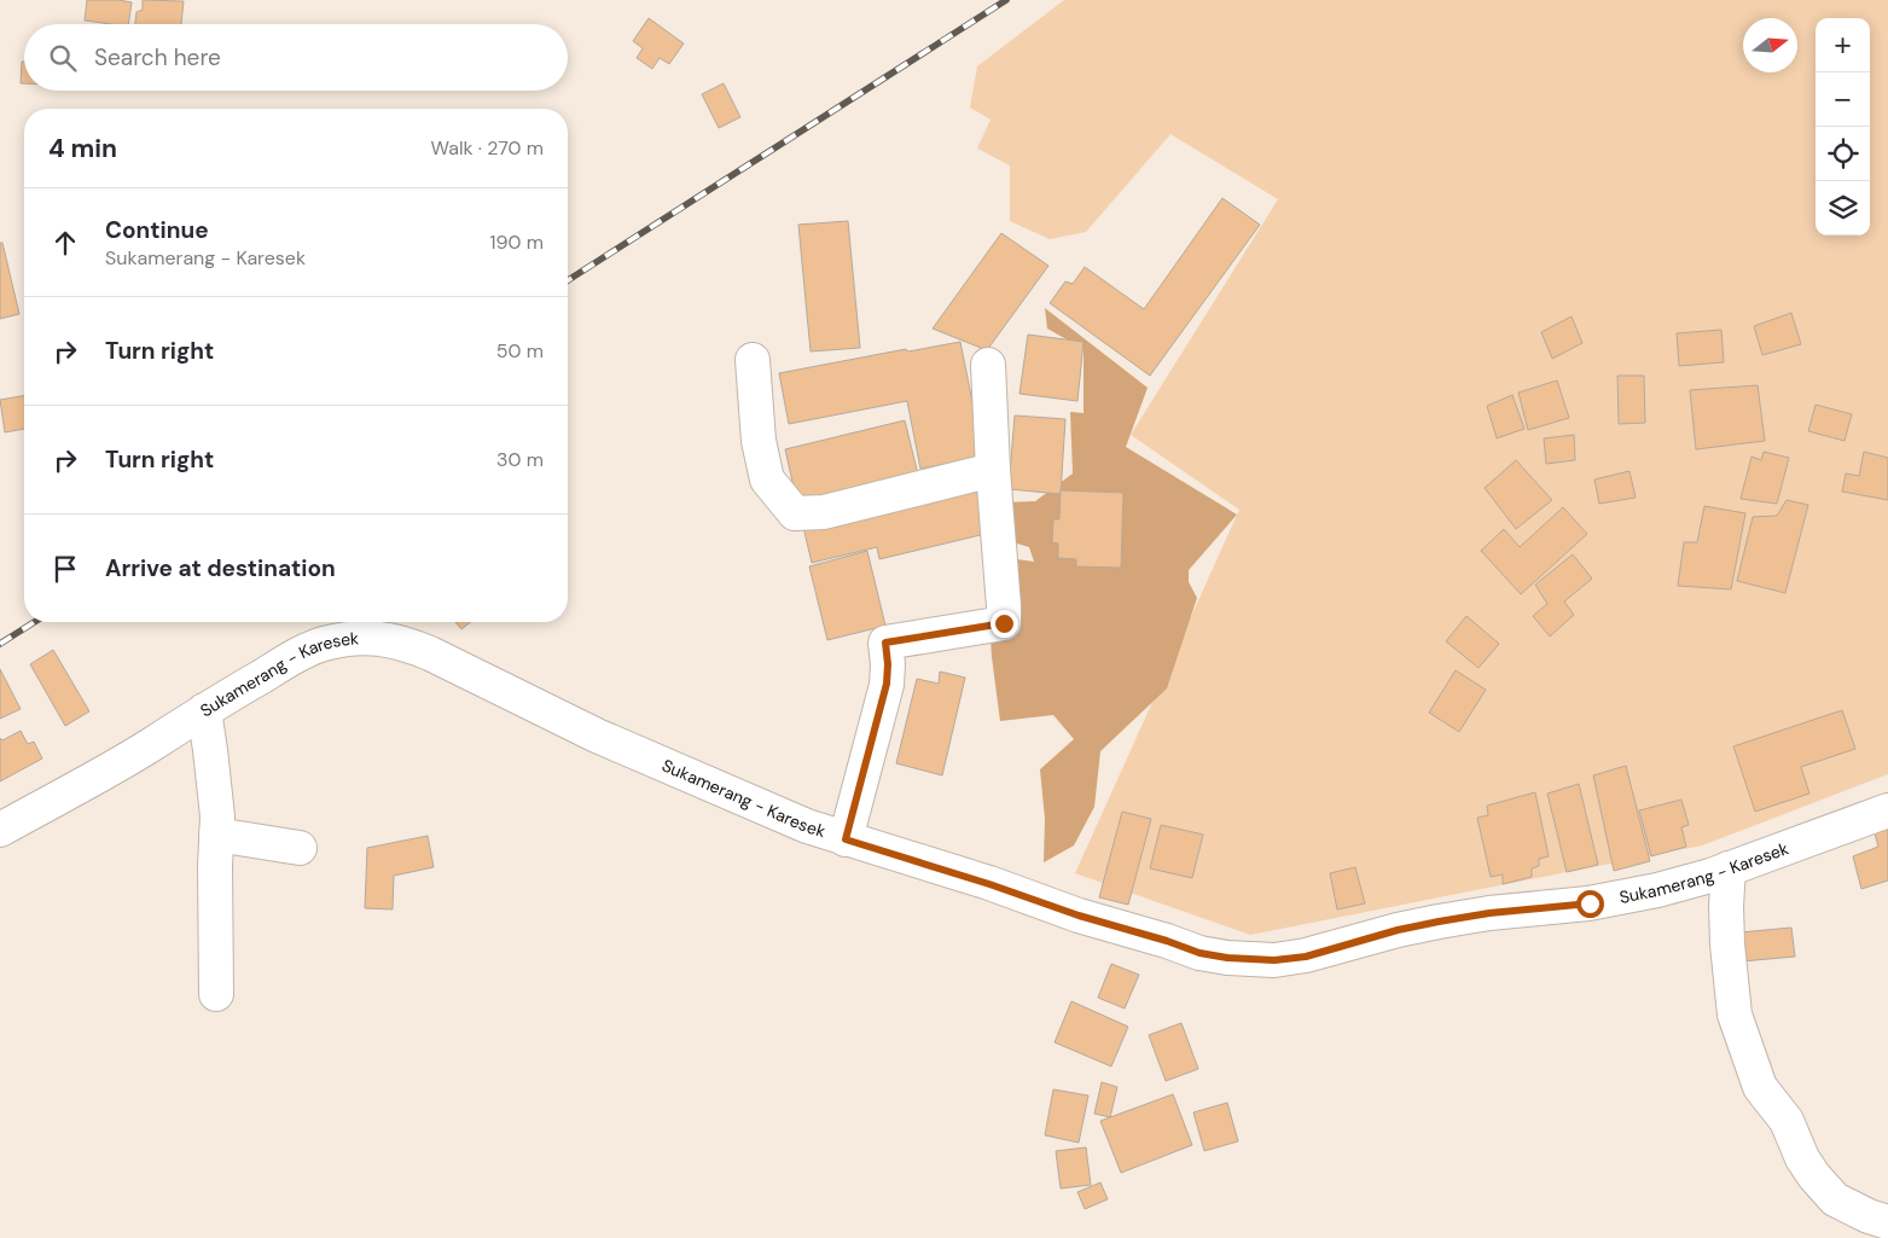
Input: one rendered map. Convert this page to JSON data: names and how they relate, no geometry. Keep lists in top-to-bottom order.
{
  "streets": {
    "street": ["Sukamerang - Karesek"]
  },
  "north": "right",
  "page": {
    "map_buttons": ["+", "−"],
    "search": "Search here",
    "heading": ["4 min", "Walk · 270 m"],
    "list": [
      ["Continue", "Sukamerang - Karesek", "190 m"],
      ["Turn right", "50 m"],
      ["Turn right", "30 m"],
      "Arrive at destination"
    ]
  }
}
